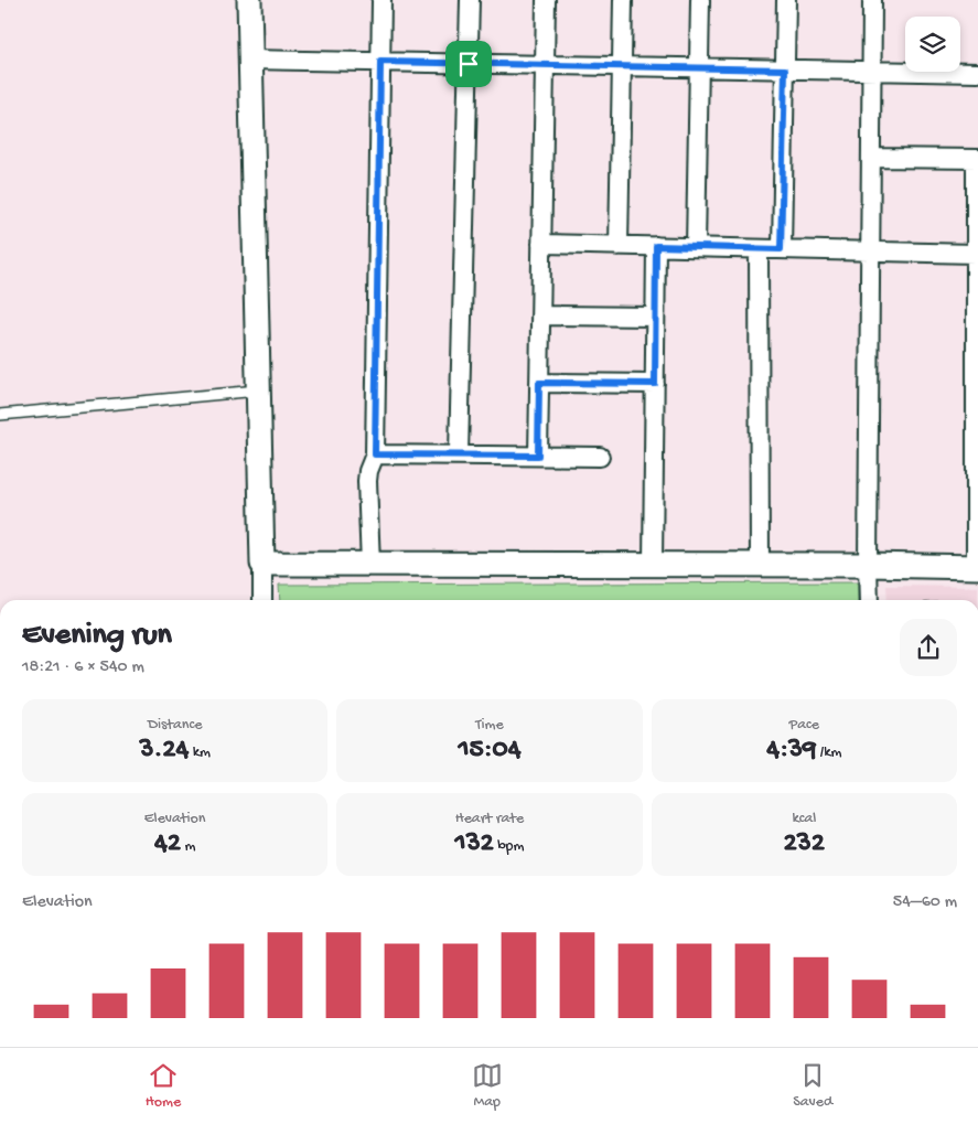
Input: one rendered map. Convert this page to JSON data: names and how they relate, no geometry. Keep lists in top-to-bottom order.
{
  "page": {
    "heading": ["Evening run", "18:21 · 6 × 540 m"],
    "stats": [
      ["Distance", "3.24 km"],
      ["Time", "15:04"],
      ["Pace", "4:39 /km"],
      ["Elevation", "42 m"],
      ["Heart rate", "132 bpm"],
      ["kcal", "232"]
    ],
    "chart": ["Elevation", "54–60 m"],
    "tabs": ["Home", "Map", "Saved"]
  }
}
